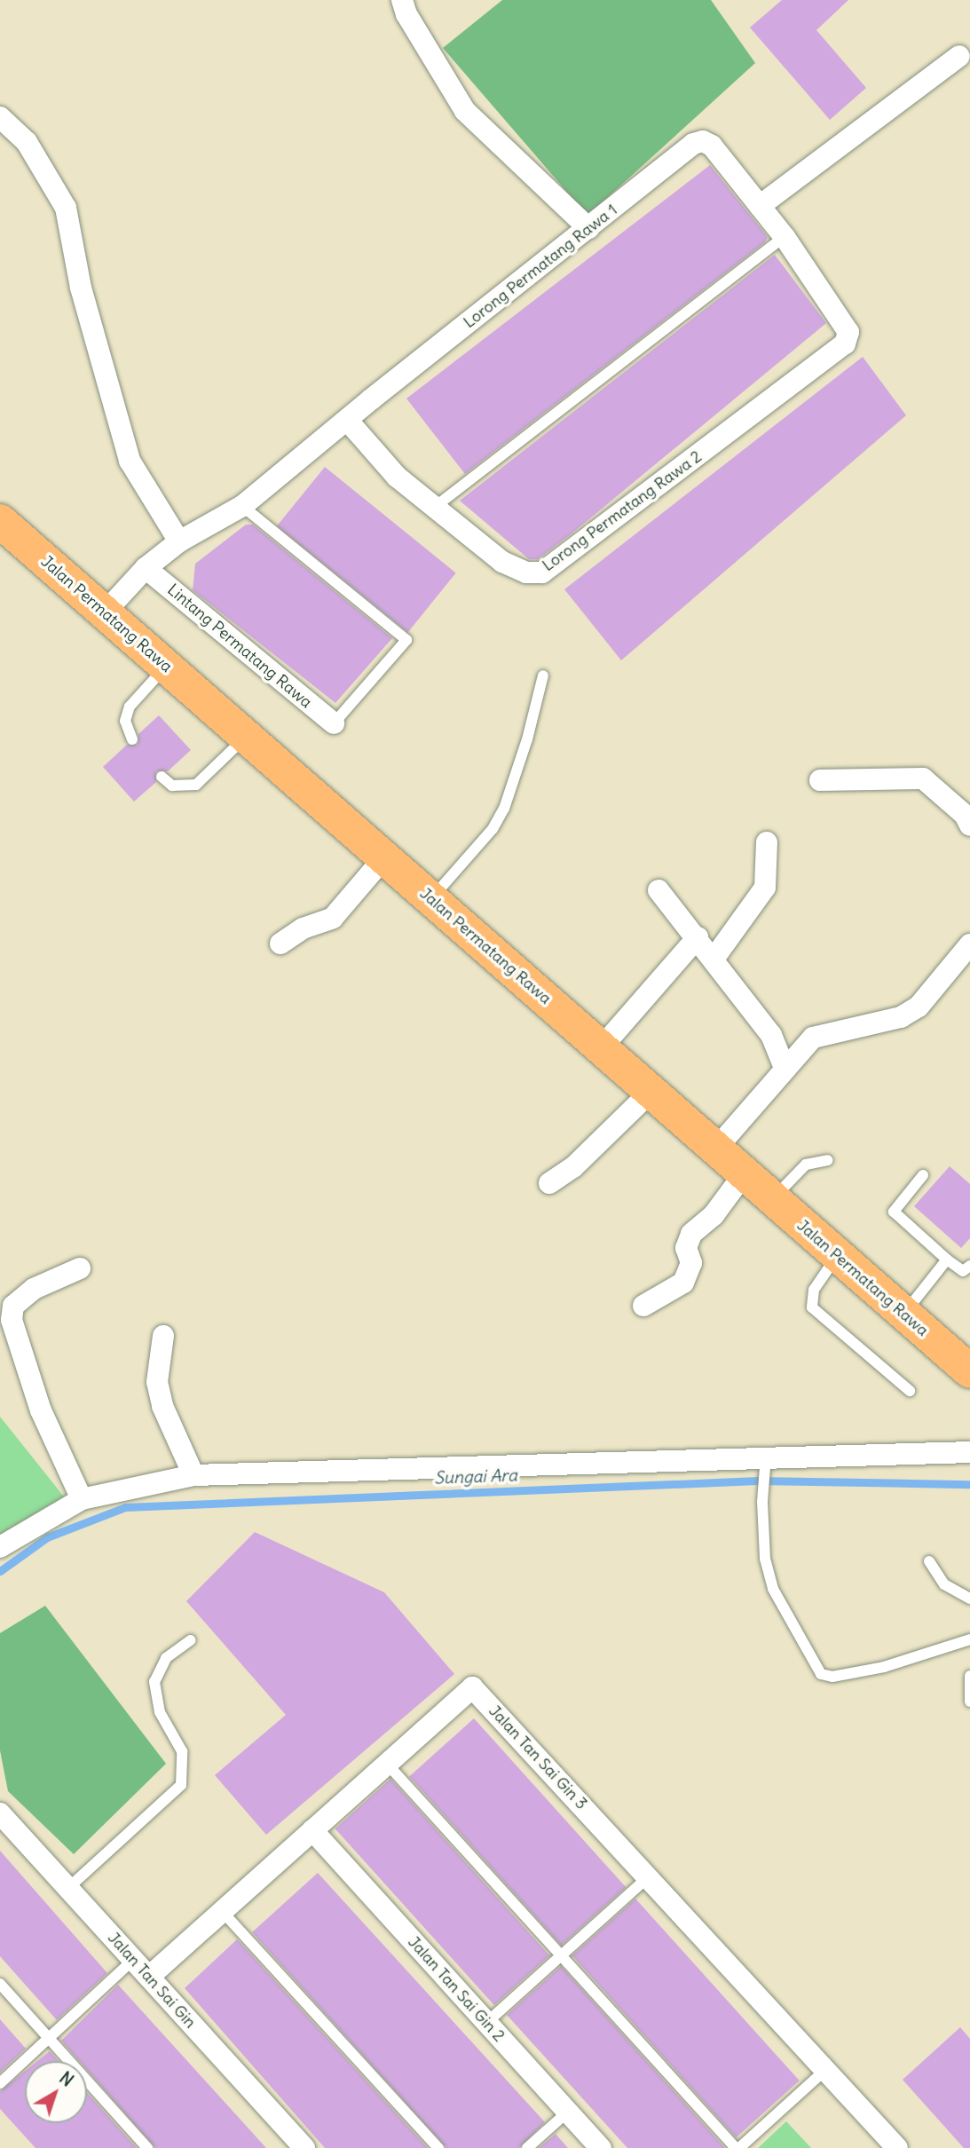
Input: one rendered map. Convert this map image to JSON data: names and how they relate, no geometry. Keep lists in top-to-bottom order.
{
  "streets": {
    "main road": ["Jalan Permatang Rawa"],
    "street": [
      "Lorong Permatang Rawa 1",
      "Lorong Permatang Rawa 2",
      "Lintang Permatang Rawa",
      "Jalan Tan Sai Gin 3",
      "Jalan Tan Sai Gin",
      "Jalan Tan Sai Gin 2"
    ]
  },
  "crossings": [
    ["Lorong Permatang Rawa 1", "Lorong Permatang Rawa 2"],
    ["Lorong Permatang Rawa 1", "Jalan Permatang Rawa"],
    ["Lorong Permatang Rawa 1", "Lintang Permatang Rawa"],
    ["Jalan Tan Sai Gin 3", "Jalan Tan Sai Gin"],
    ["Jalan Tan Sai Gin 3", "Jalan Tan Sai Gin 2"]
  ],
  "water": ["Sungai Ara"],
  "north": "top right"
}
